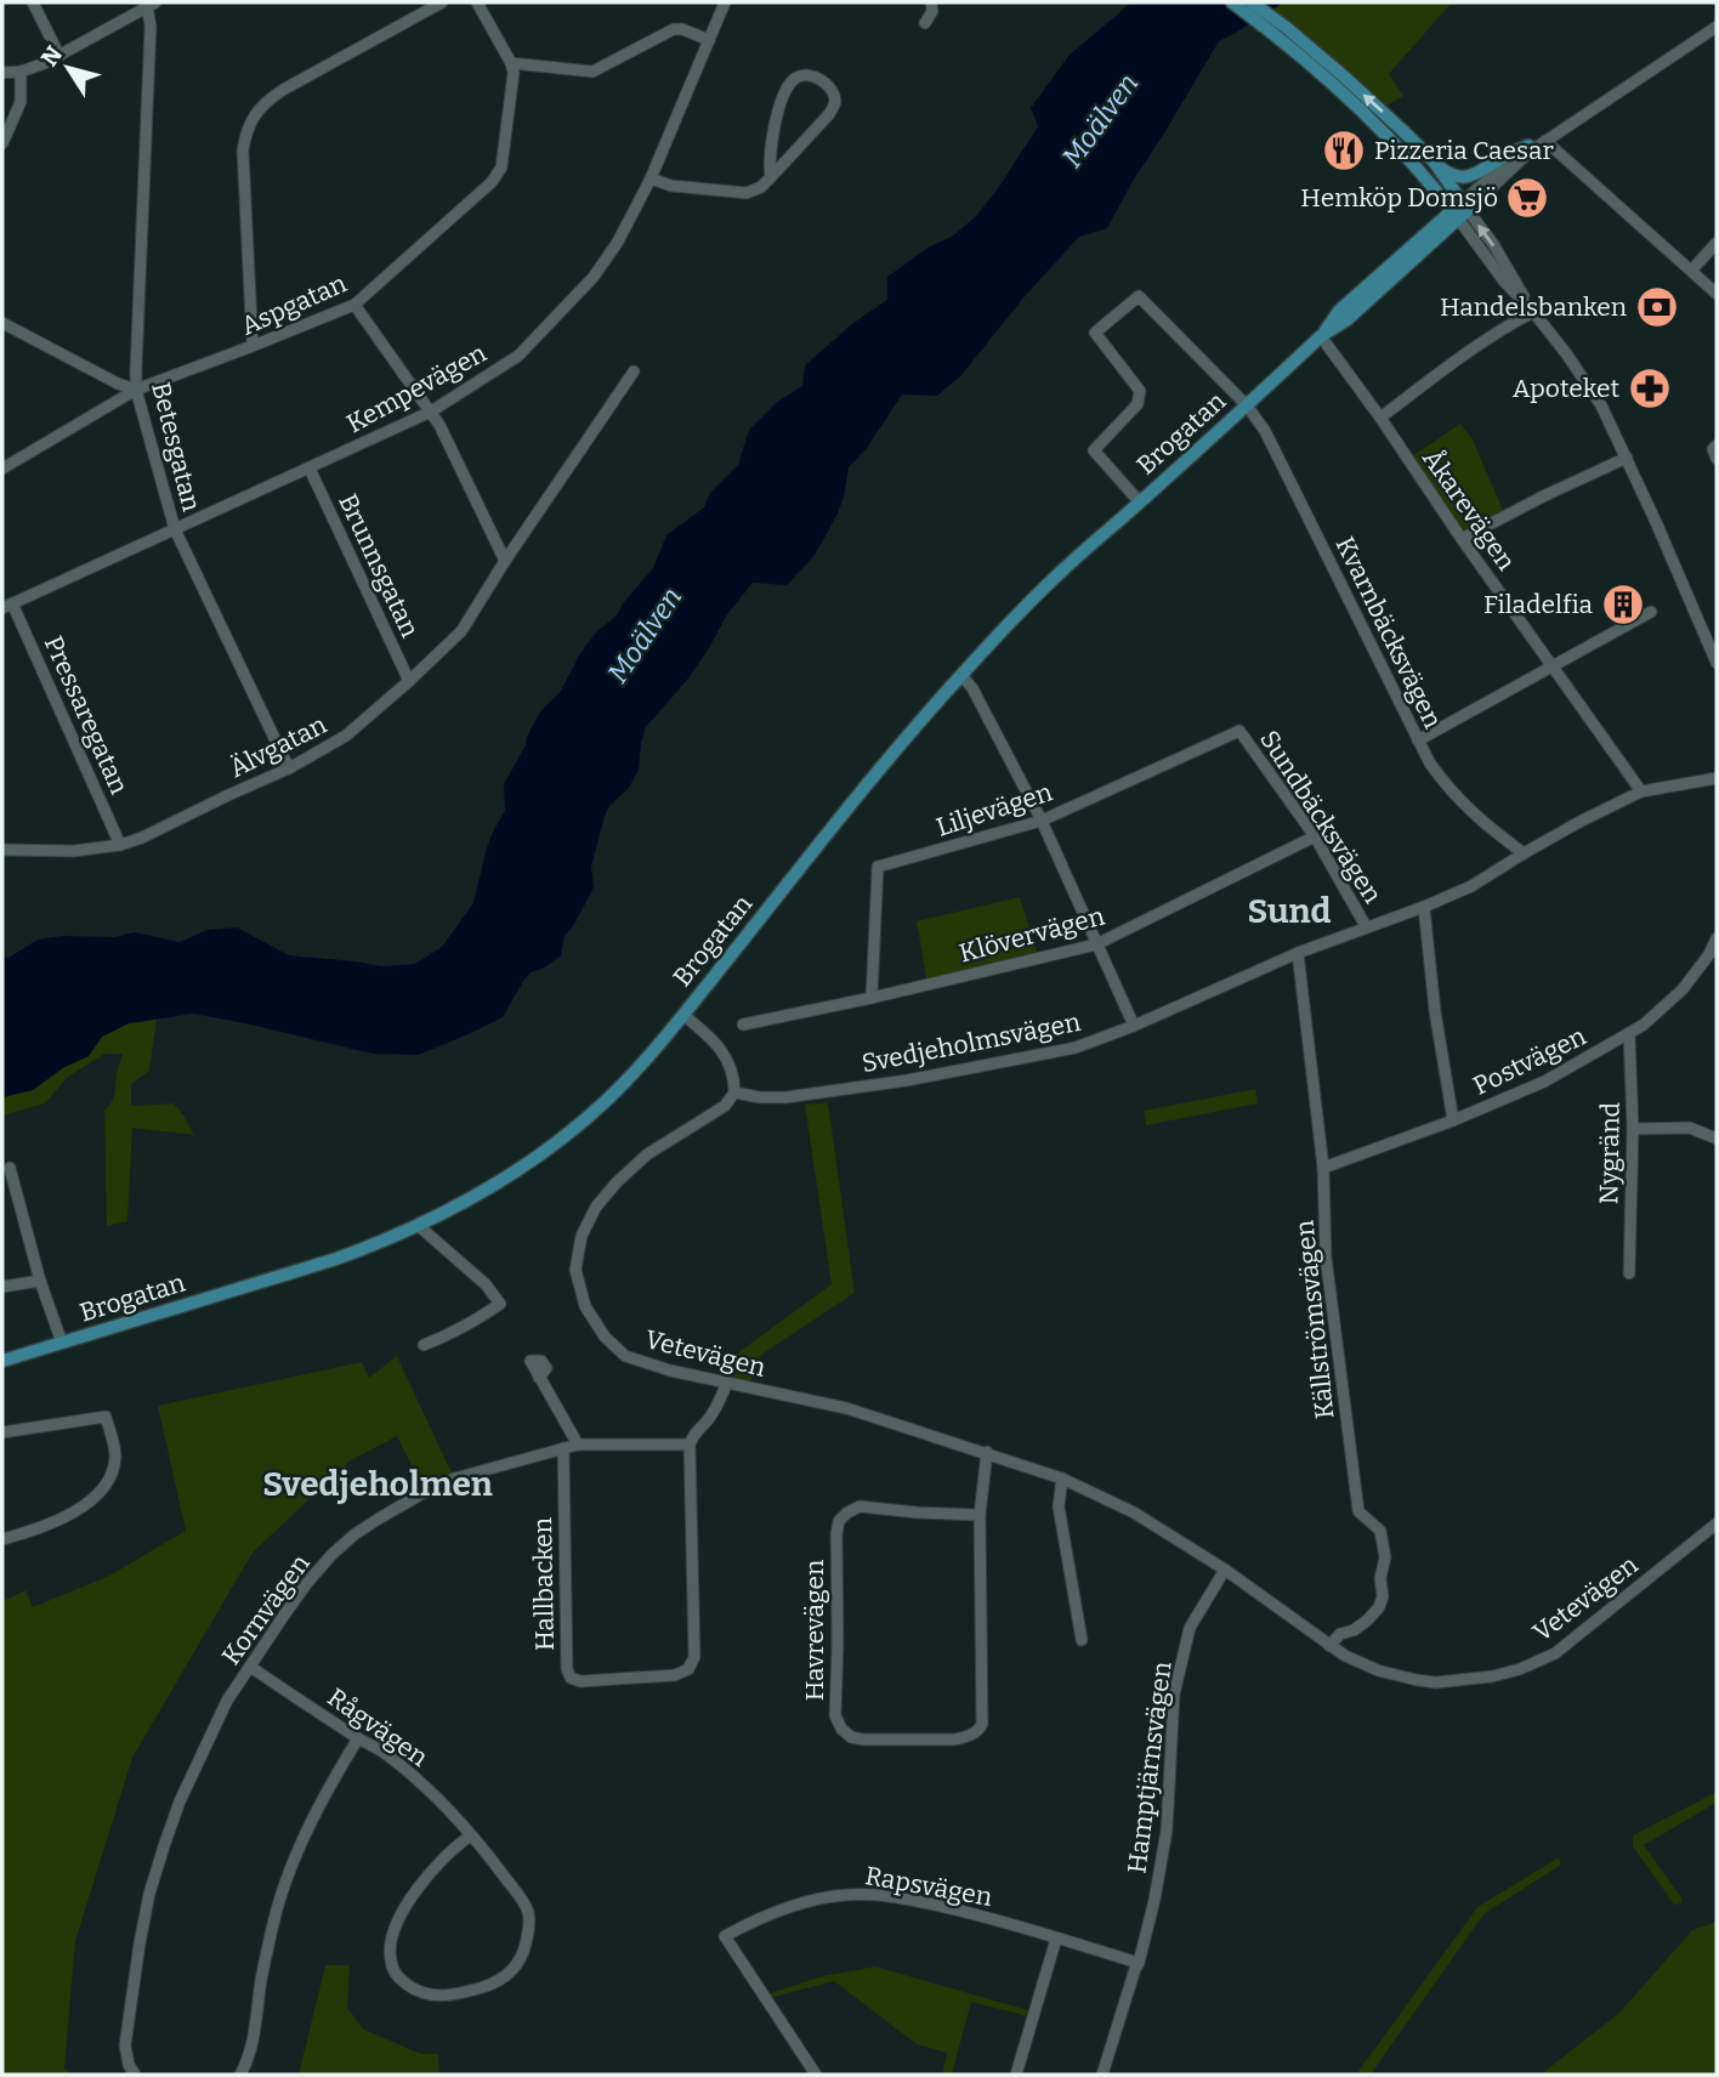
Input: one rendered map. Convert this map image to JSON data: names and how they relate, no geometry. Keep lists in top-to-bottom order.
{
  "streets": {
    "main road": ["Brogatan"],
    "street": [
      "Aspgatan",
      "Kempevägen",
      "Betesgatan",
      "Åkarevägen",
      "Brunnsgatan",
      "Kvarnbäcksvägen",
      "Pressaregatan",
      "Älvgatan",
      "Liljevägen",
      "Sundbäcksvägen",
      "Klövervägen",
      "Svedjeholmsvägen",
      "Postvägen",
      "Nygränd",
      "Källströmsvägen",
      "Vetevägen",
      "Hallbacken",
      "Kornvägen",
      "Havrevägen",
      "Rågvägen",
      "Hamptjärnsvägen",
      "Rapsvägen"
    ]
  },
  "crossings": [
    ["Aspgatan", "Betesgatan"],
    ["Kempevägen", "Betesgatan"],
    ["Kempevägen", "Brunnsgatan"],
    ["Kempevägen", "Pressaregatan"],
    ["Brogatan", "Åkarevägen"],
    ["Brogatan", "Kvarnbäcksvägen"],
    ["Betesgatan", "Älvgatan"],
    ["Åkarevägen", "Svedjeholmsvägen"],
    ["Brunnsgatan", "Älvgatan"],
    ["Kvarnbäcksvägen", "Svedjeholmsvägen"],
    ["Pressaregatan", "Älvgatan"],
    ["Liljevägen", "Sundbäcksvägen"],
    ["Liljevägen", "Klövervägen"],
    ["Sundbäcksvägen", "Klövervägen"],
    ["Sundbäcksvägen", "Svedjeholmsvägen"],
    ["Svedjeholmsvägen", "Källströmsvägen"],
    ["Svedjeholmsvägen", "Vetevägen"],
    ["Postvägen", "Nygränd"],
    ["Postvägen", "Källströmsvägen"],
    ["Källströmsvägen", "Vetevägen"],
    ["Vetevägen", "Havrevägen"],
    ["Vetevägen", "Hamptjärnsvägen"],
    ["Hallbacken", "Kornvägen"],
    ["Kornvägen", "Rågvägen"],
    ["Hamptjärnsvägen", "Rapsvägen"]
  ],
  "districts": ["Sund", "Svedjeholmen"],
  "water": ["Moälven"],
  "places": {
    "restaurant": ["Pizzeria Caesar"],
    "supermarket": ["Hemköp Domsjö"],
    "bank": ["Handelsbanken"],
    "pharmacy": ["Apoteket"],
    "building": ["Filadelfia"]
  },
  "north": "top left"
}
